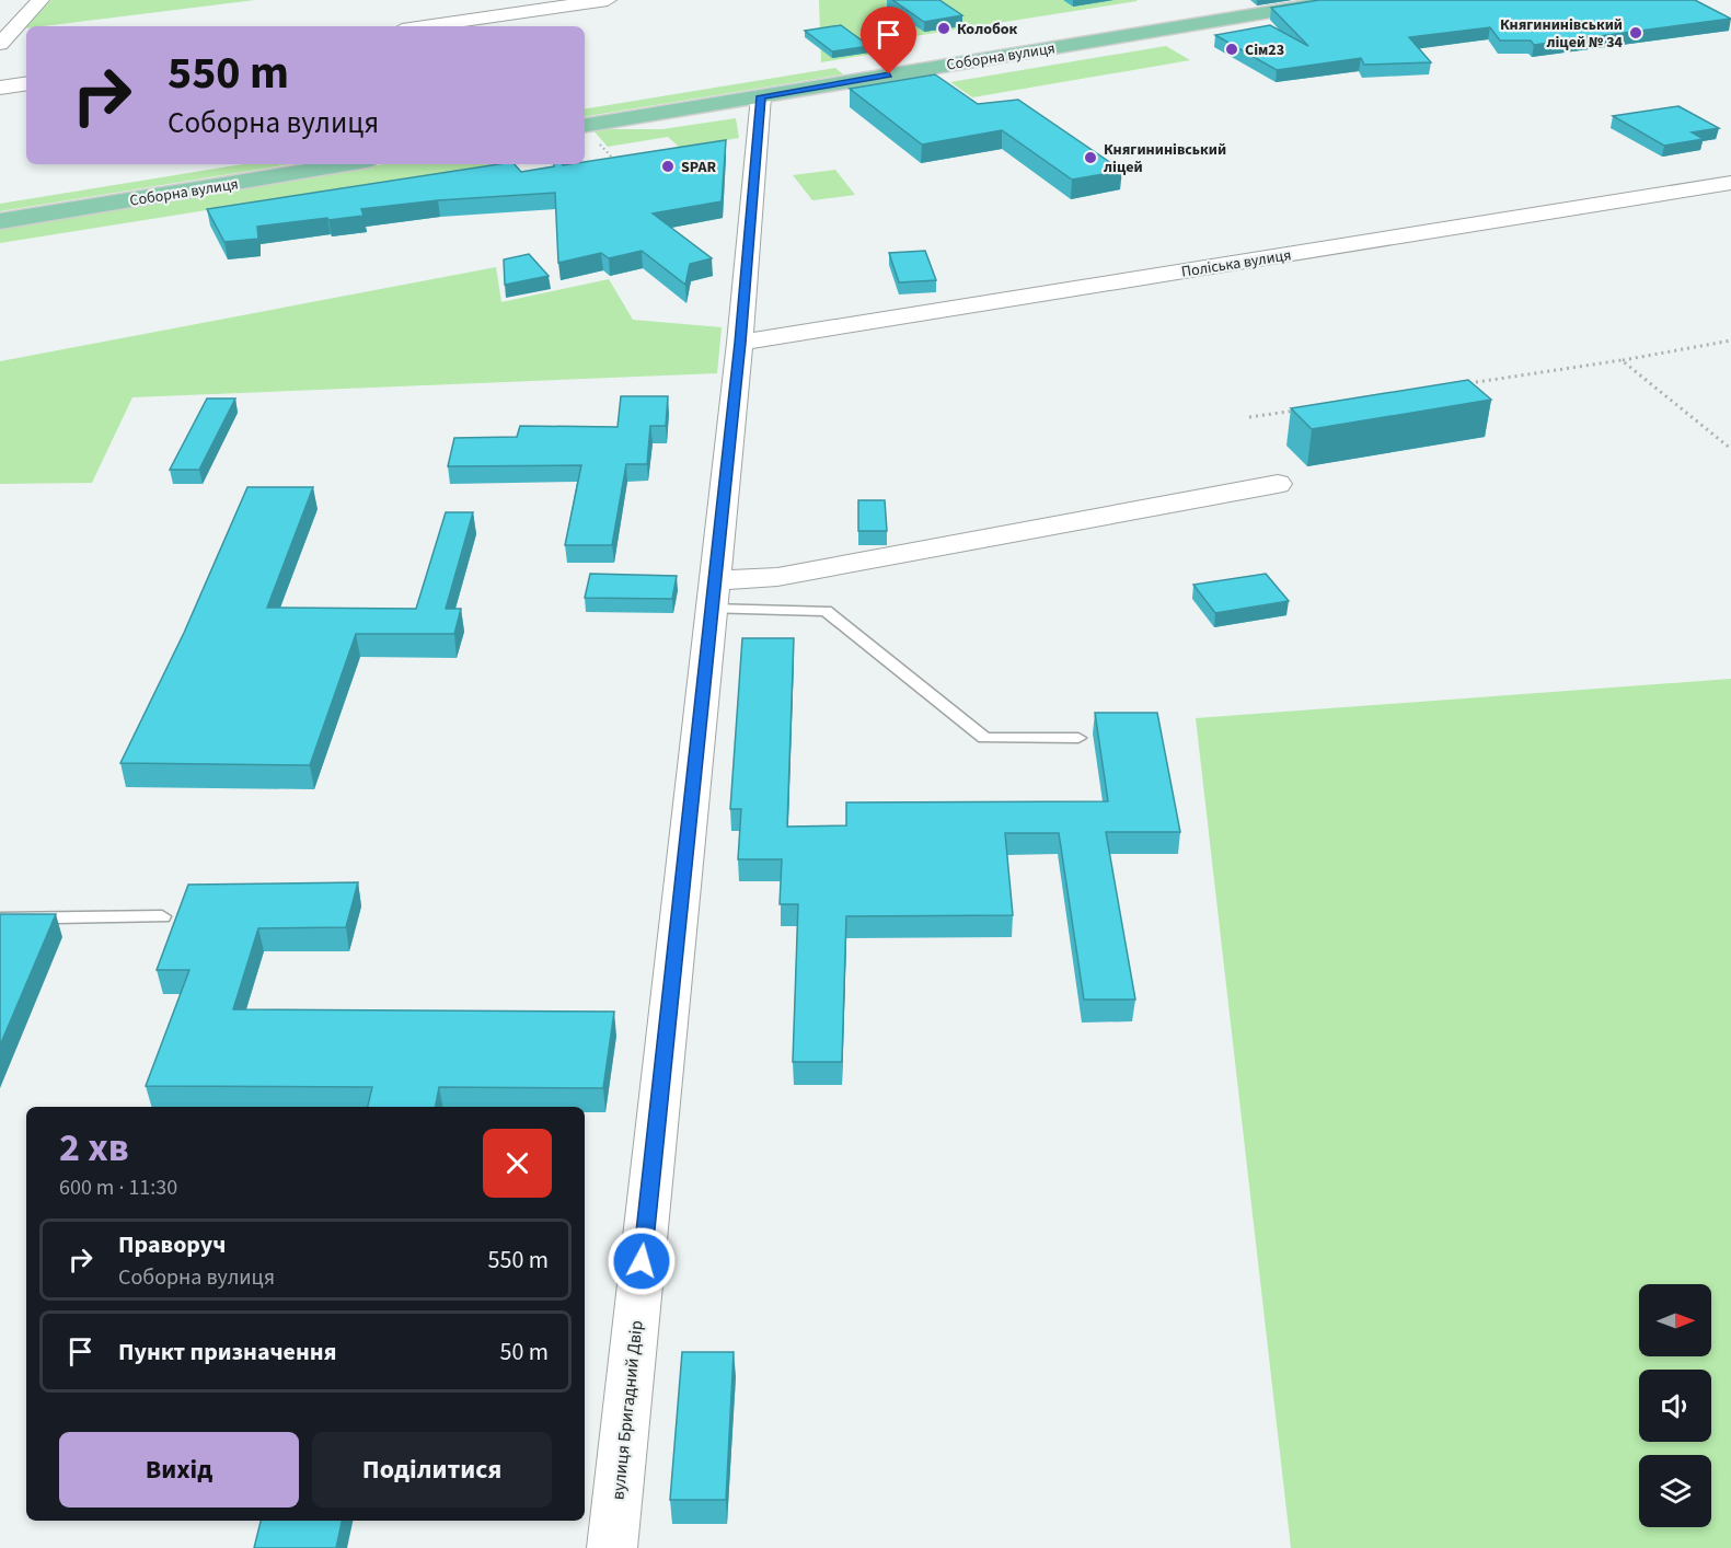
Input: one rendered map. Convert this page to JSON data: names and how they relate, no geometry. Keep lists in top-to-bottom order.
{
  "streets": {
    "main road": ["Соборна вулиця"],
    "street": ["Поліська вулиця", "вулиця Бригадний Двір"]
  },
  "crossings": [
    ["Соборна вулиця", "вулиця Бригадний Двір"],
    ["Поліська вулиця", "вулиця Бригадний Двір"]
  ],
  "places": [
    "Колобок",
    "Княгининівський ліцей № 34",
    "Сім23",
    "Княгининівський ліцей",
    "SPAR"
  ],
  "north": "right",
  "page": {
    "turn": ["550 m", "Соборна вулиця"],
    "heading": ["2 хв", "600 m · 11:30"],
    "list": [
      {
        "name": "Праворуч",
        "note": "Соборна вулиця",
        "value": "550 m"
      },
      {
        "name": "Пункт призначення",
        "value": "50 m"
      }
    ],
    "buttons": ["Вихід", "Поділитися"]
  }
}
